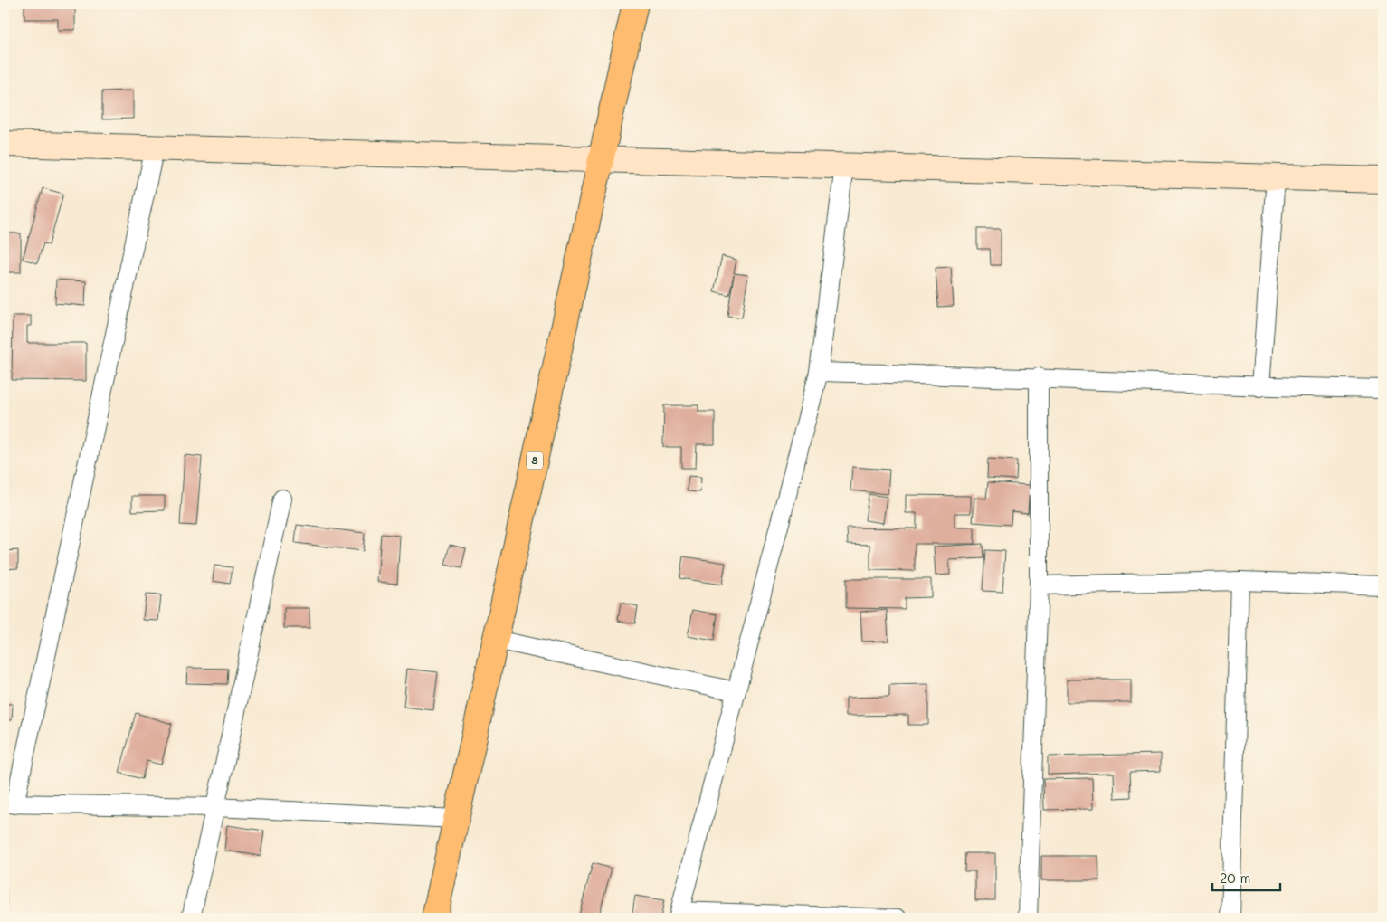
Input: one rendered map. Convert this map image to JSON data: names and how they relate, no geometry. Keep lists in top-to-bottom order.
{
  "streets": {
    "main road": ["8"]
  },
  "scale_bar": "20 m"
}
